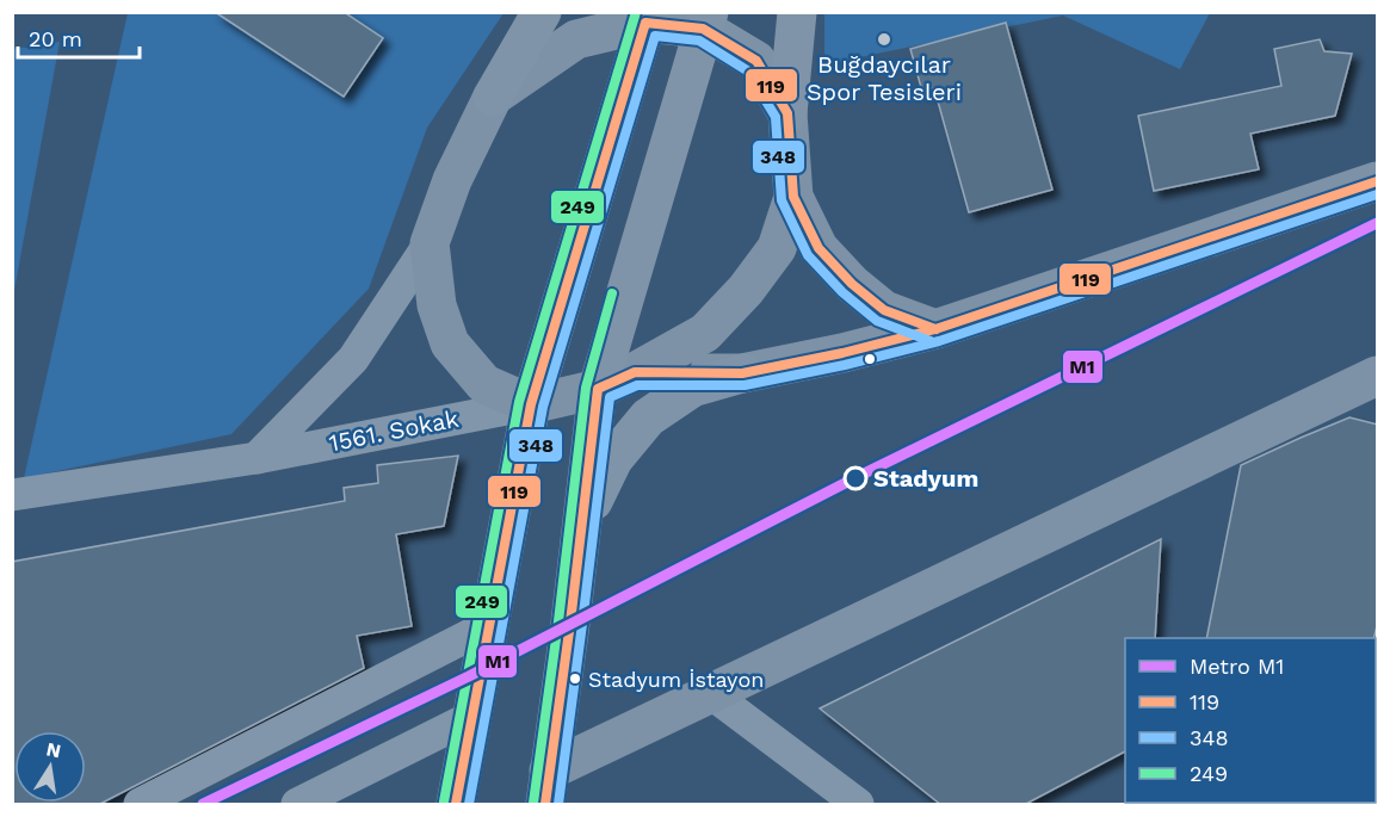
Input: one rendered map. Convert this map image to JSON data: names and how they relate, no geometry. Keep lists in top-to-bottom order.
{
  "streets": {
    "street": ["1561. Sokak"]
  },
  "places": ["Buğdaycılar Spor Tesisleri", "Stadyum", "Stadyum İstayon"],
  "lines": [
    "transit line 249",
    "transit line 119",
    "transit line 348",
    "metro line M1"
  ],
  "legend": [
    "Metro M1",
    "119",
    "348",
    "249"
  ],
  "scale_bar": "20 m",
  "north": "top"
}
